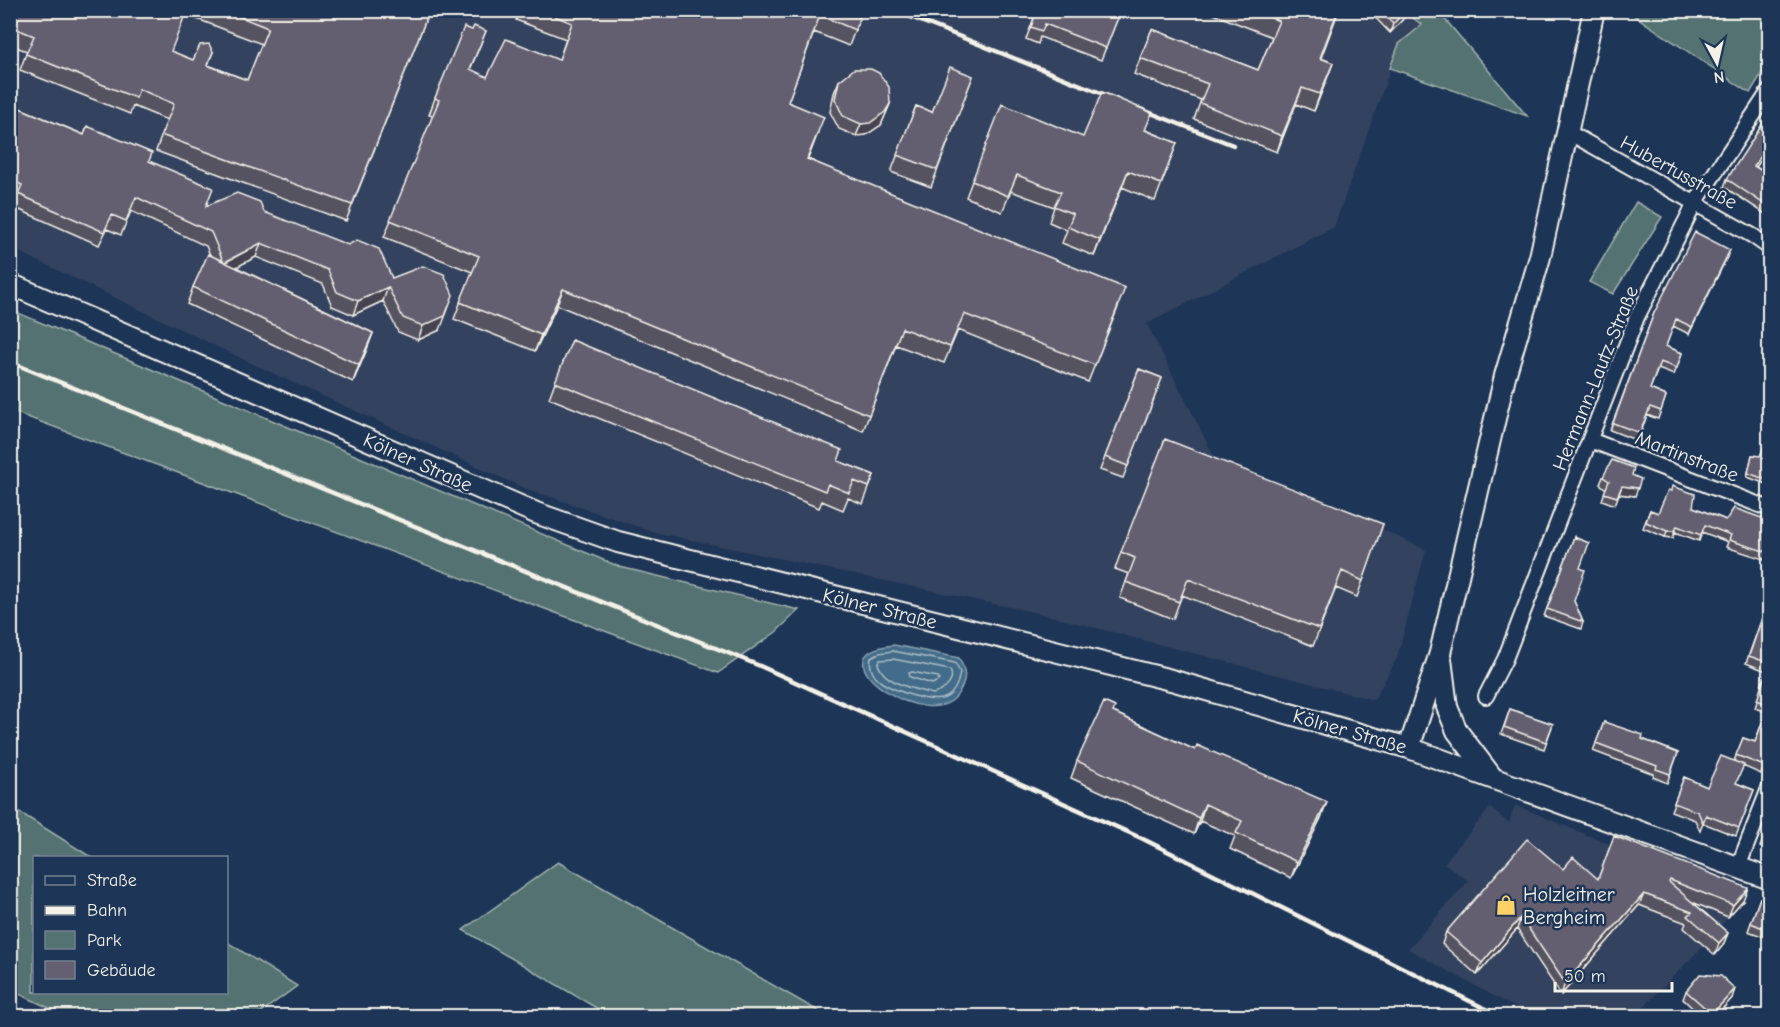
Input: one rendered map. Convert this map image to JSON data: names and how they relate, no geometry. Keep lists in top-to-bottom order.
{
  "streets": {
    "main road": ["Kölner Straße"],
    "street": ["Hubertusstraße", "Hermann-Lautz-Straße", "Martinstraße"]
  },
  "crossings": [
    ["Hubertusstraße", "Hermann-Lautz-Straße"],
    ["Hermann-Lautz-Straße", "Martinstraße"]
  ],
  "places": {
    "shop": ["Holzleitner Bergheim"]
  },
  "legend": [
    "Straße",
    "Bahn",
    "Park",
    "Gebäude"
  ],
  "scale_bar": "50 m",
  "north": "bottom"
}
